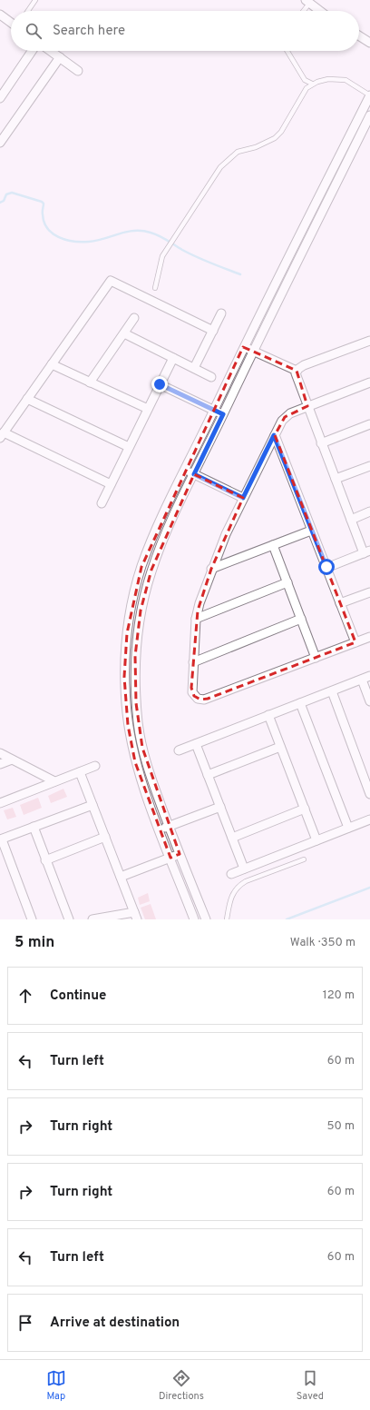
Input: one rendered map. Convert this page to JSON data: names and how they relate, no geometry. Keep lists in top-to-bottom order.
{
  "page": {
    "search": "Search here",
    "heading": ["5 min", "Walk · 350 m"],
    "list": [
      ["Continue", "120 m"],
      ["Turn left", "60 m"],
      ["Turn right", "50 m"],
      ["Turn right", "60 m"],
      ["Turn left", "60 m"],
      "Arrive at destination"
    ],
    "nav": ["Map", "Directions", "Saved"]
  }
}
